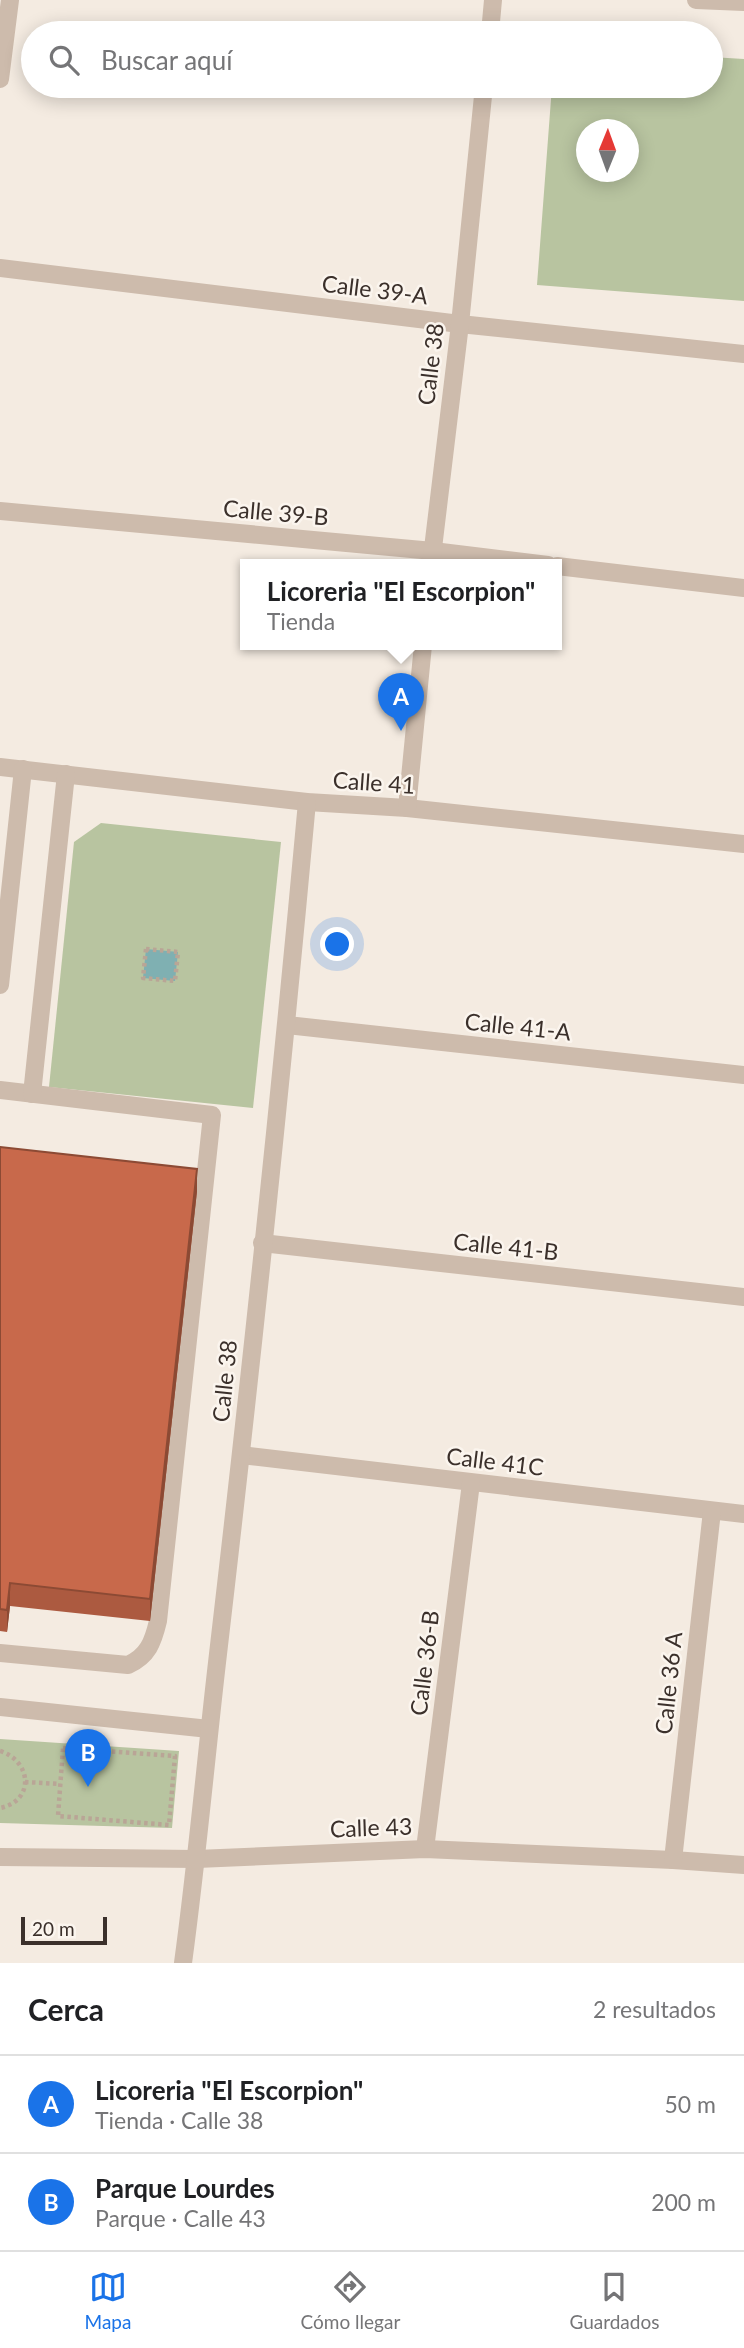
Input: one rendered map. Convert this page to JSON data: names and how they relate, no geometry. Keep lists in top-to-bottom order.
{
  "streets": {
    "street": [
      "Calle 39-A",
      "Calle 38",
      "Calle 39-B",
      "Calle 41",
      "Calle 41-A",
      "Calle 41-B",
      "Calle 41C",
      "Calle 36-B",
      "Calle 36 A",
      "Calle 43"
    ]
  },
  "crossings": [
    ["Calle 39-A", "Calle 38"],
    ["Calle 38", "Calle 39-B"],
    ["Calle 38", "Calle 41"],
    ["Calle 38", "Calle 41-A"],
    ["Calle 38", "Calle 41-B"],
    ["Calle 38", "Calle 41C"],
    ["Calle 38", "Calle 43"],
    ["Calle 41C", "Calle 36-B"],
    ["Calle 41C", "Calle 36 A"],
    ["Calle 36-B", "Calle 43"],
    ["Calle 36 A", "Calle 43"]
  ],
  "scale_bar": "20 m",
  "north": "top",
  "page": {
    "search": "Buscar aquí",
    "popup": ["Licoreria \"El Escorpion\"", "Tienda"],
    "pins": ["A", "B"],
    "scale": "20 m",
    "heading": ["Cerca", "2 resultados"],
    "list": [
      {
        "mark": "A",
        "name": "Licoreria \"El Escorpion\"",
        "note": "Tienda · Calle 38",
        "value": "50 m"
      },
      {
        "mark": "B",
        "name": "Parque Lourdes",
        "note": "Parque · Calle 43",
        "value": "200 m"
      }
    ],
    "nav": ["Mapa", "Cómo llegar", "Guardados"]
  }
}
